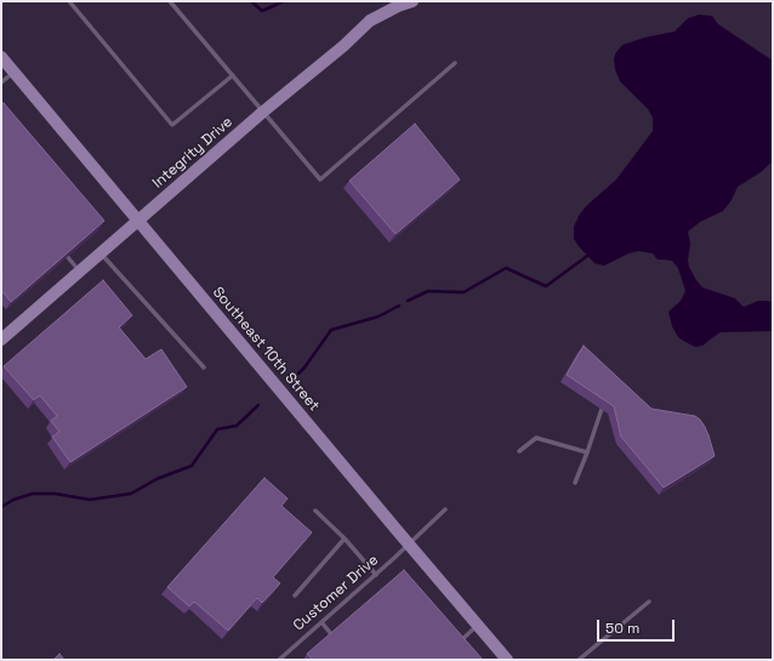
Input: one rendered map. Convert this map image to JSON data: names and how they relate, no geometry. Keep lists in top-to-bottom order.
{
  "streets": {
    "street": ["Integrity Drive", "Southeast 10th Street"],
    "lane": ["Customer Drive"]
  },
  "crossings": [
    ["Integrity Drive", "Southeast 10th Street"],
    ["Southeast 10th Street", "Customer Drive"]
  ],
  "scale_bar": "50 m"
}
